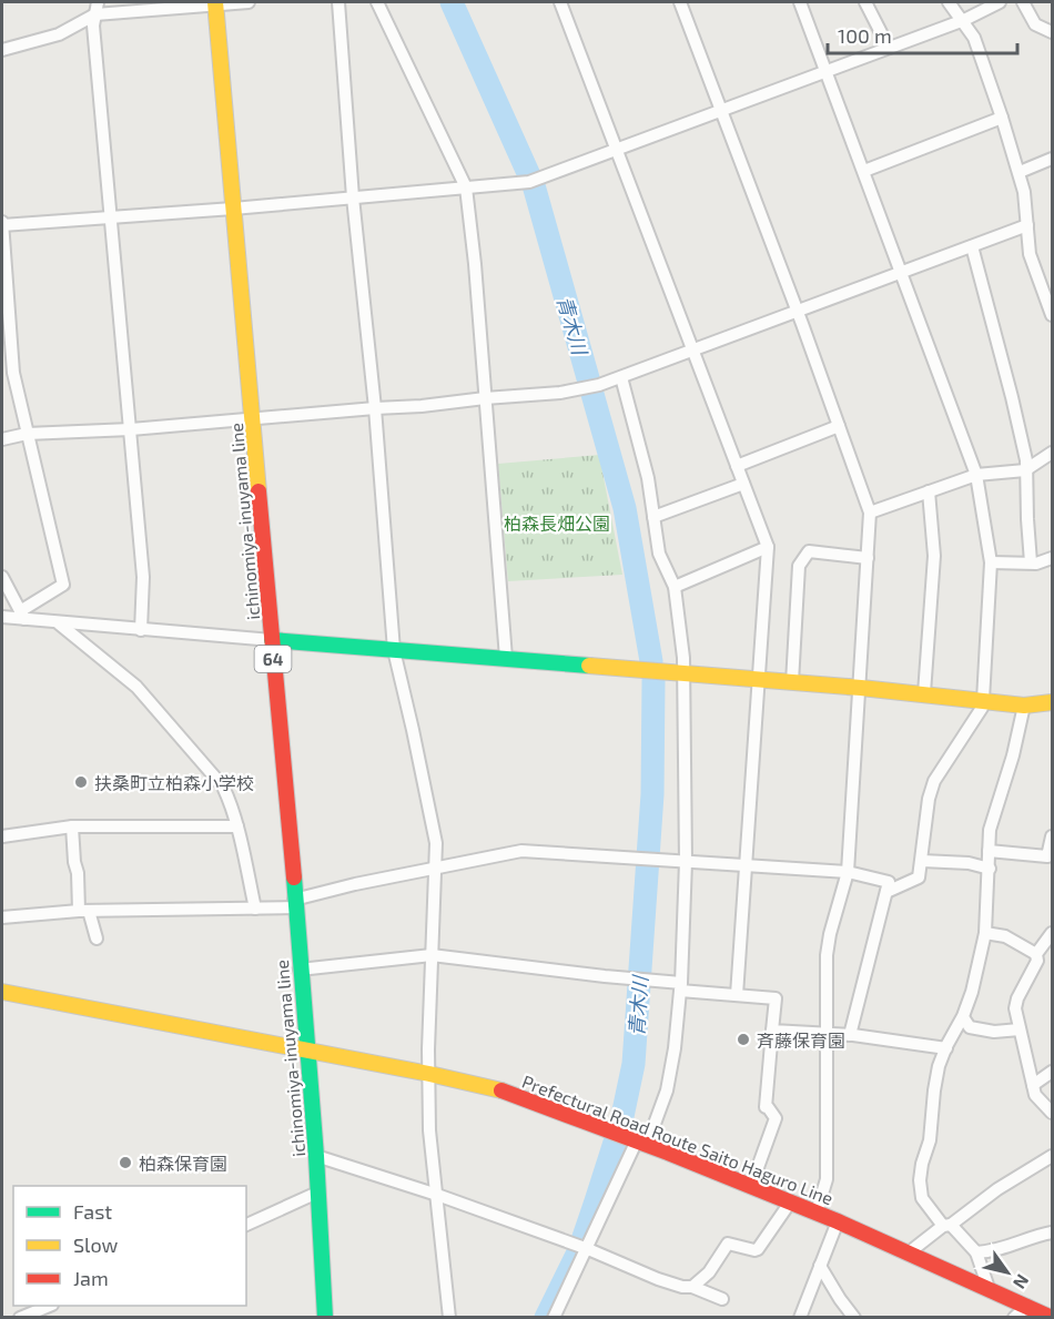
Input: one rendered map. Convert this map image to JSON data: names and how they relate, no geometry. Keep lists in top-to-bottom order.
{
  "streets": {
    "main road": ["ichinomiya-inuyama line", "64", "Prefectural Road Route Saito Haguro Line"]
  },
  "crossings": [
    ["ichinomiya-inuyama line", "Prefectural Road Route Saito Haguro Line"]
  ],
  "water": ["青木川"],
  "parks": ["柏森長畑公園"],
  "places": ["扶桑町立柏森小学校", "斉藤保育園", "柏森保育園"],
  "legend": ["Fast", "Slow", "Jam"],
  "scale_bar": "100 m",
  "north": "bottom right"
}
